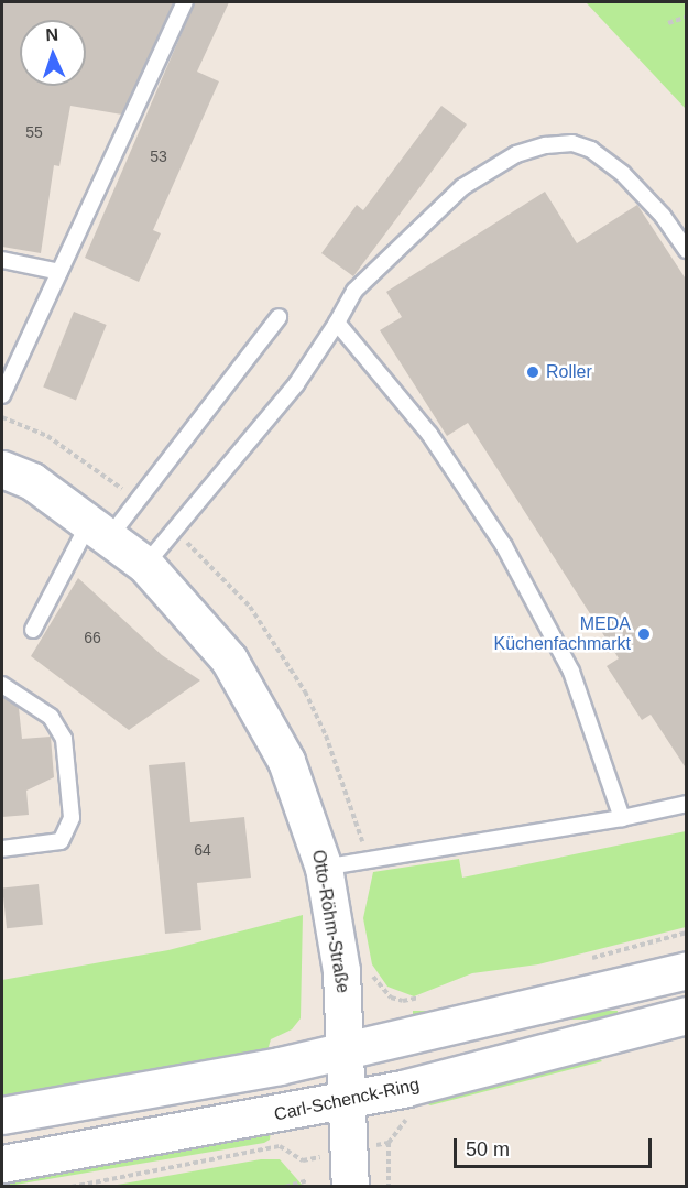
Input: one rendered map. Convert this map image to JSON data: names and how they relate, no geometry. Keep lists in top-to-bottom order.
{
  "streets": {
    "main road": ["Otto-Röhm-Straße", "Carl-Schenck-Ring"]
  },
  "crossings": [
    ["Otto-Röhm-Straße", "Carl-Schenck-Ring"]
  ],
  "places": ["Roller", "MEDA Küchenfachmarkt"],
  "house_numbers": [
    "55",
    "53",
    "66",
    "64"
  ],
  "scale_bar": "50 m",
  "north": "top"
}
